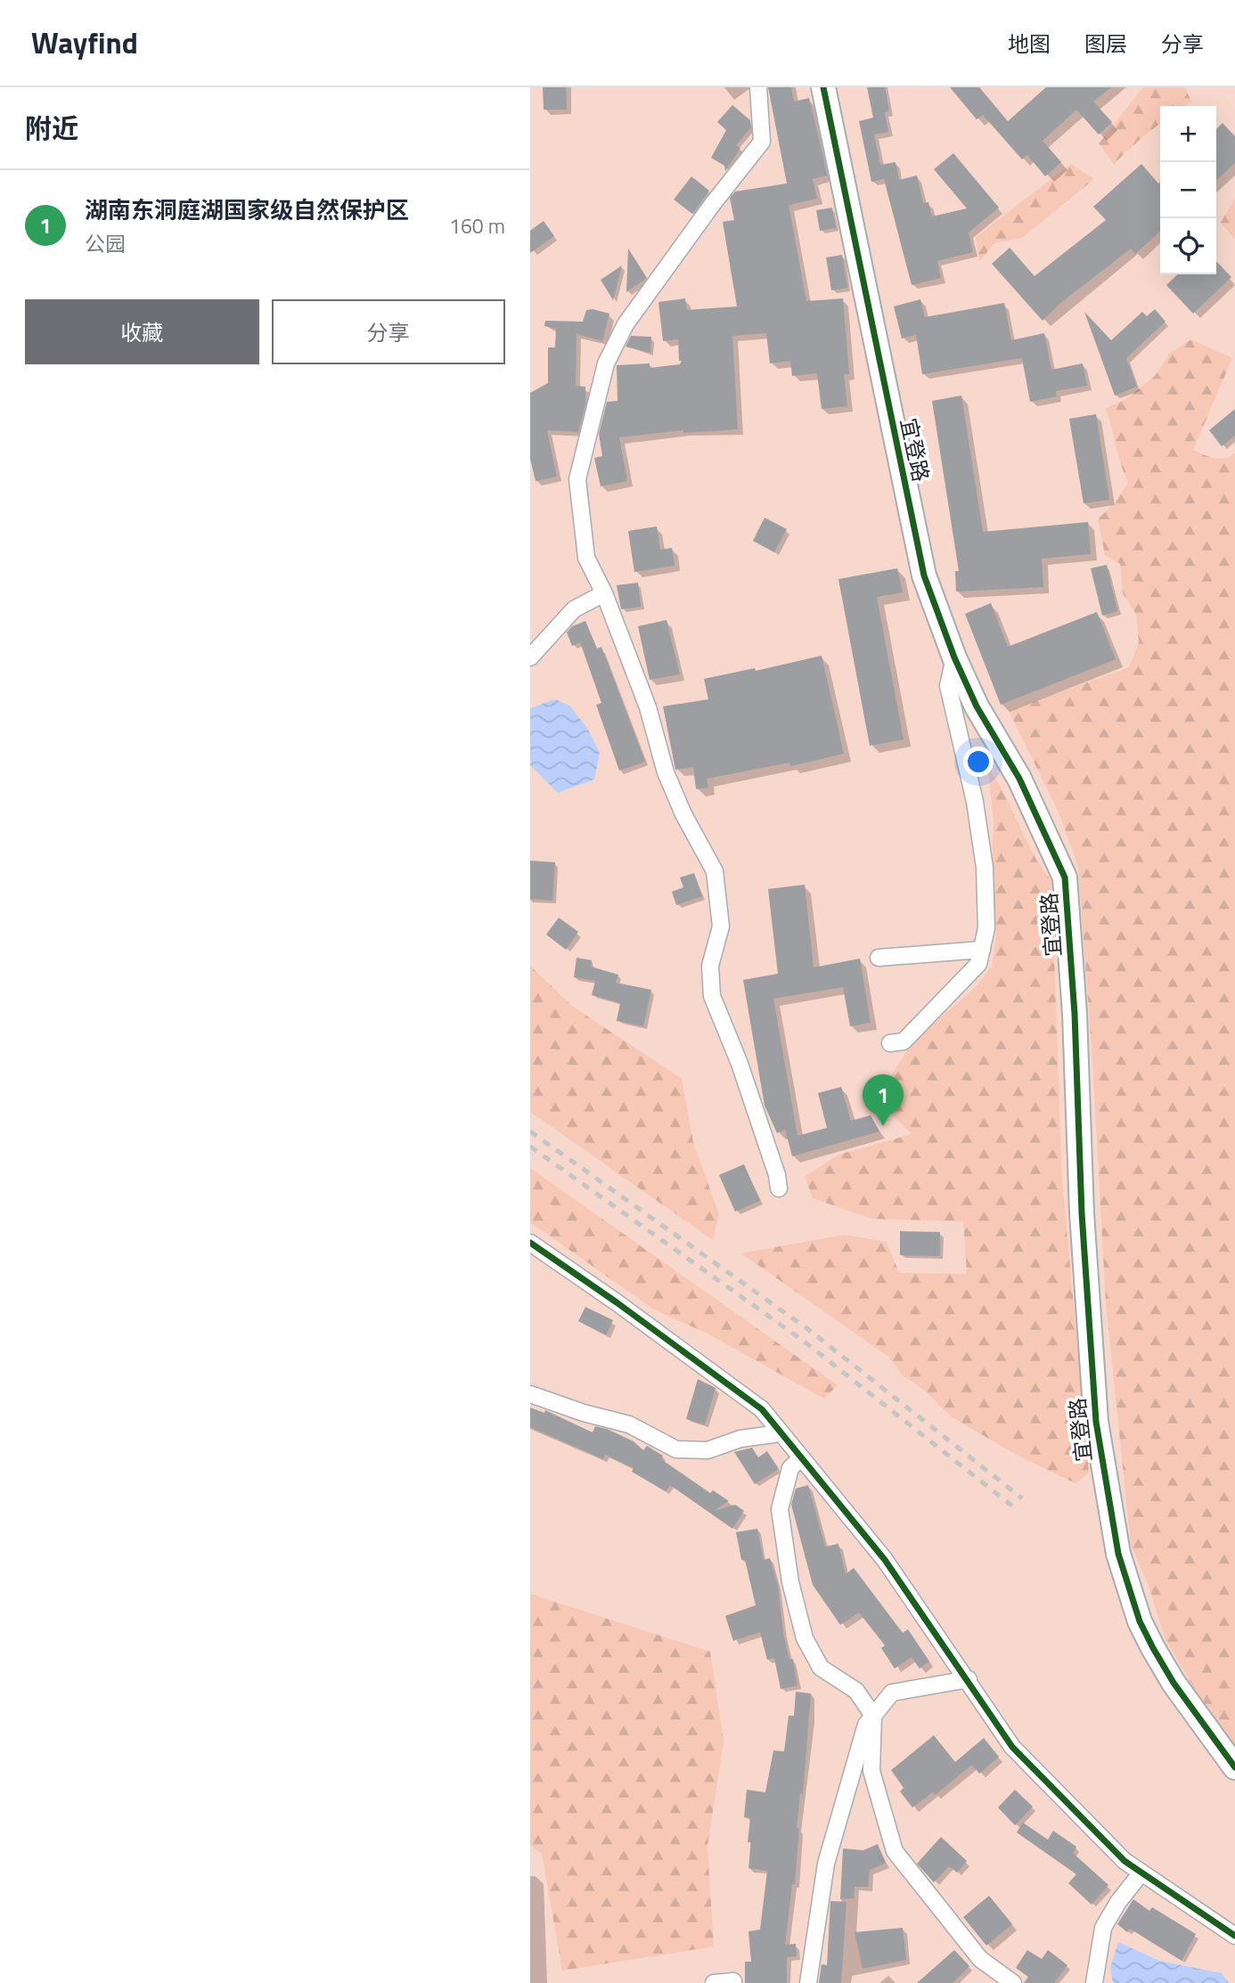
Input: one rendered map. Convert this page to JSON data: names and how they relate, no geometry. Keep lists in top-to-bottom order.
{
  "streets": {
    "street": ["宜登路"]
  },
  "page": {
    "header": "Wayfind",
    "nav": ["地图", "图层", "分享"],
    "heading": "附近",
    "map_buttons": ["+", "−"],
    "list": [
      {
        "mark": "1",
        "name": "湖南东洞庭湖国家级自然保护区",
        "note": "公园",
        "value": "160 m"
      }
    ],
    "buttons": ["收藏", "分享"],
    "pins": "1"
  }
}
